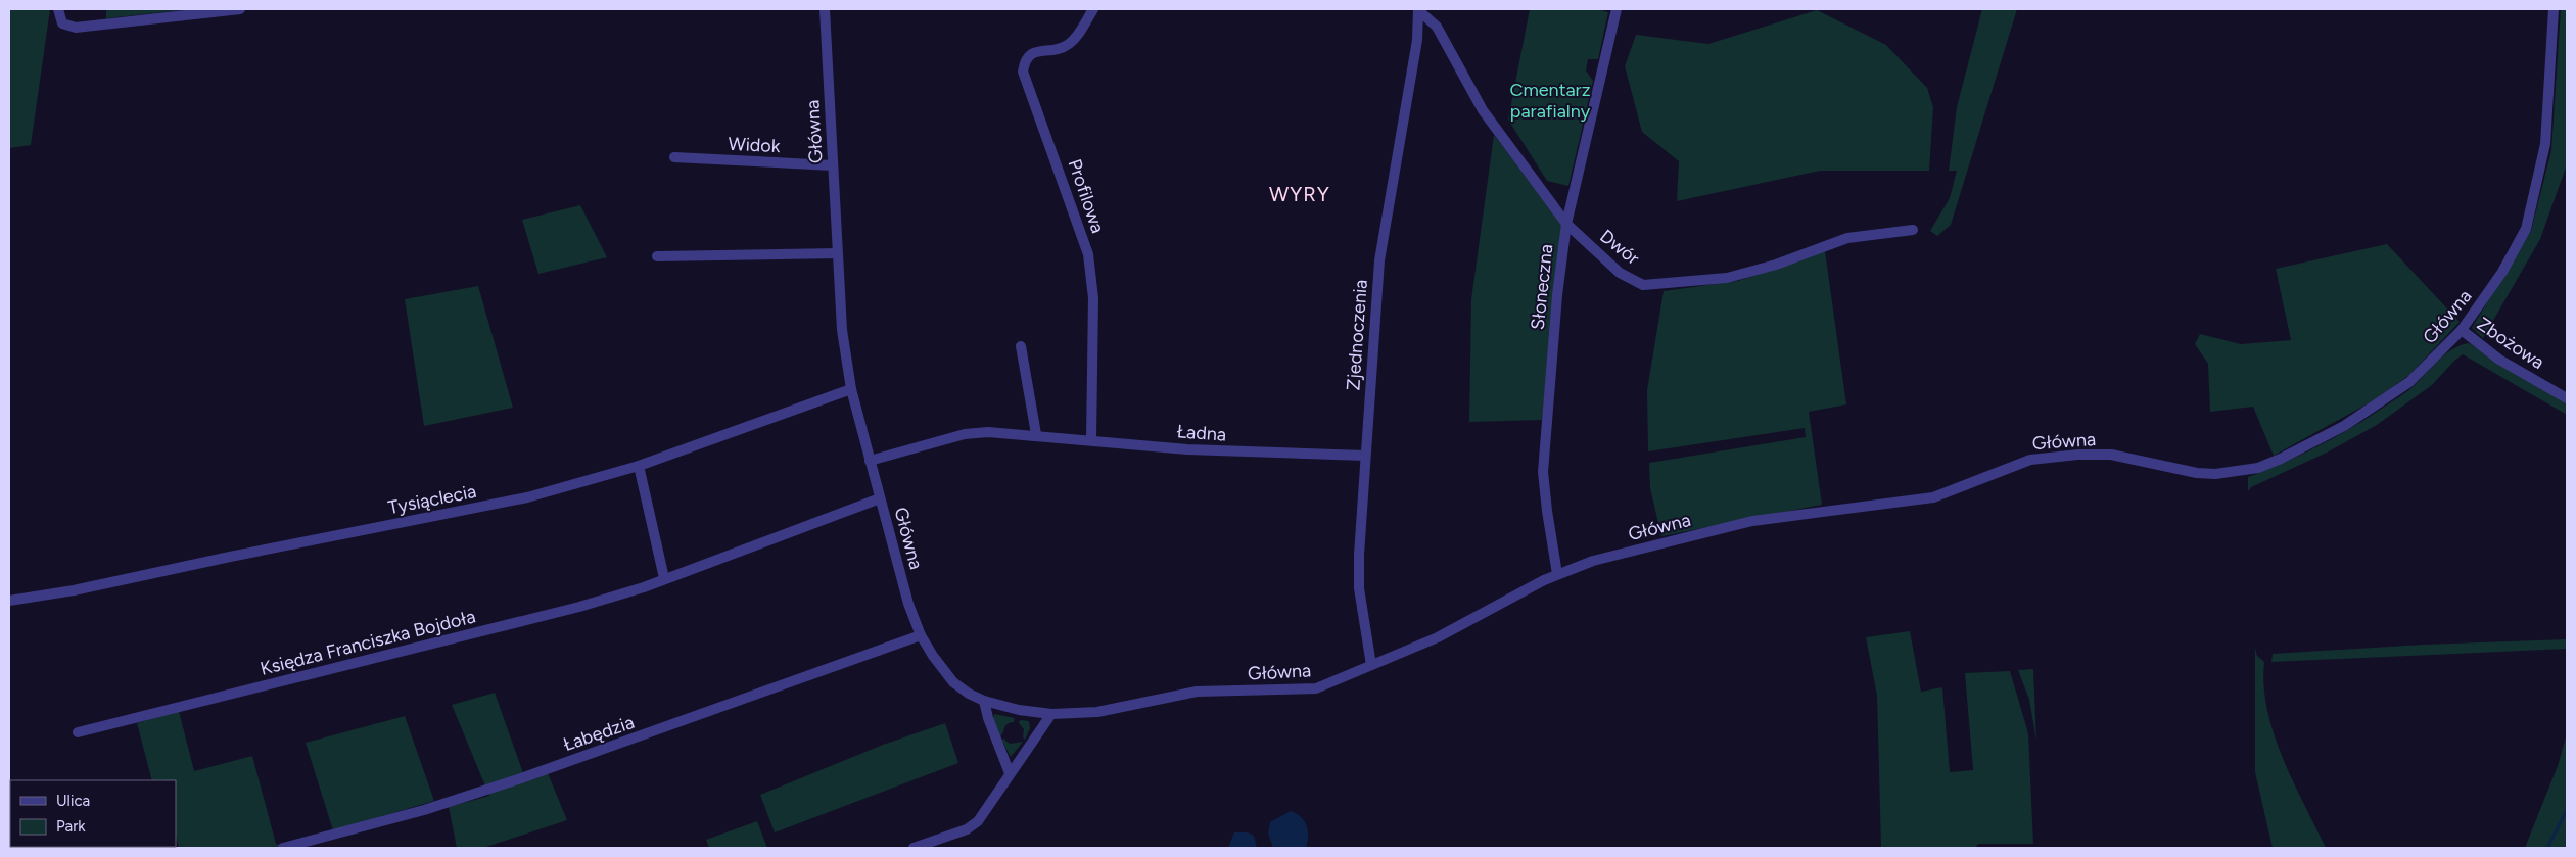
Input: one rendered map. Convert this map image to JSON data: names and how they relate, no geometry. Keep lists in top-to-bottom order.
{
  "streets": {
    "street": [
      "Główna",
      "Widok",
      "Profilowa",
      "Dwór",
      "Słoneczna",
      "Zjednoczenia",
      "Zbożowa",
      "Ładna",
      "Tysiąclecia",
      "Księdza Franciszka Bojdoła",
      "Łabędzia"
    ]
  },
  "crossings": [
    ["Główna", "Widok"],
    ["Główna", "Słoneczna"],
    ["Główna", "Zjednoczenia"],
    ["Główna", "Zbożowa"],
    ["Główna", "Ładna"],
    ["Główna", "Tysiąclecia"],
    ["Główna", "Księdza Franciszka Bojdoła"],
    ["Główna", "Łabędzia"],
    ["Profilowa", "Ładna"],
    ["Dwór", "Słoneczna"],
    ["Dwór", "Zjednoczenia"],
    ["Zjednoczenia", "Ładna"]
  ],
  "districts": ["WYRY"],
  "parks": ["Cmentarz parafialny"],
  "legend": ["Ulica", "Park"]
}
